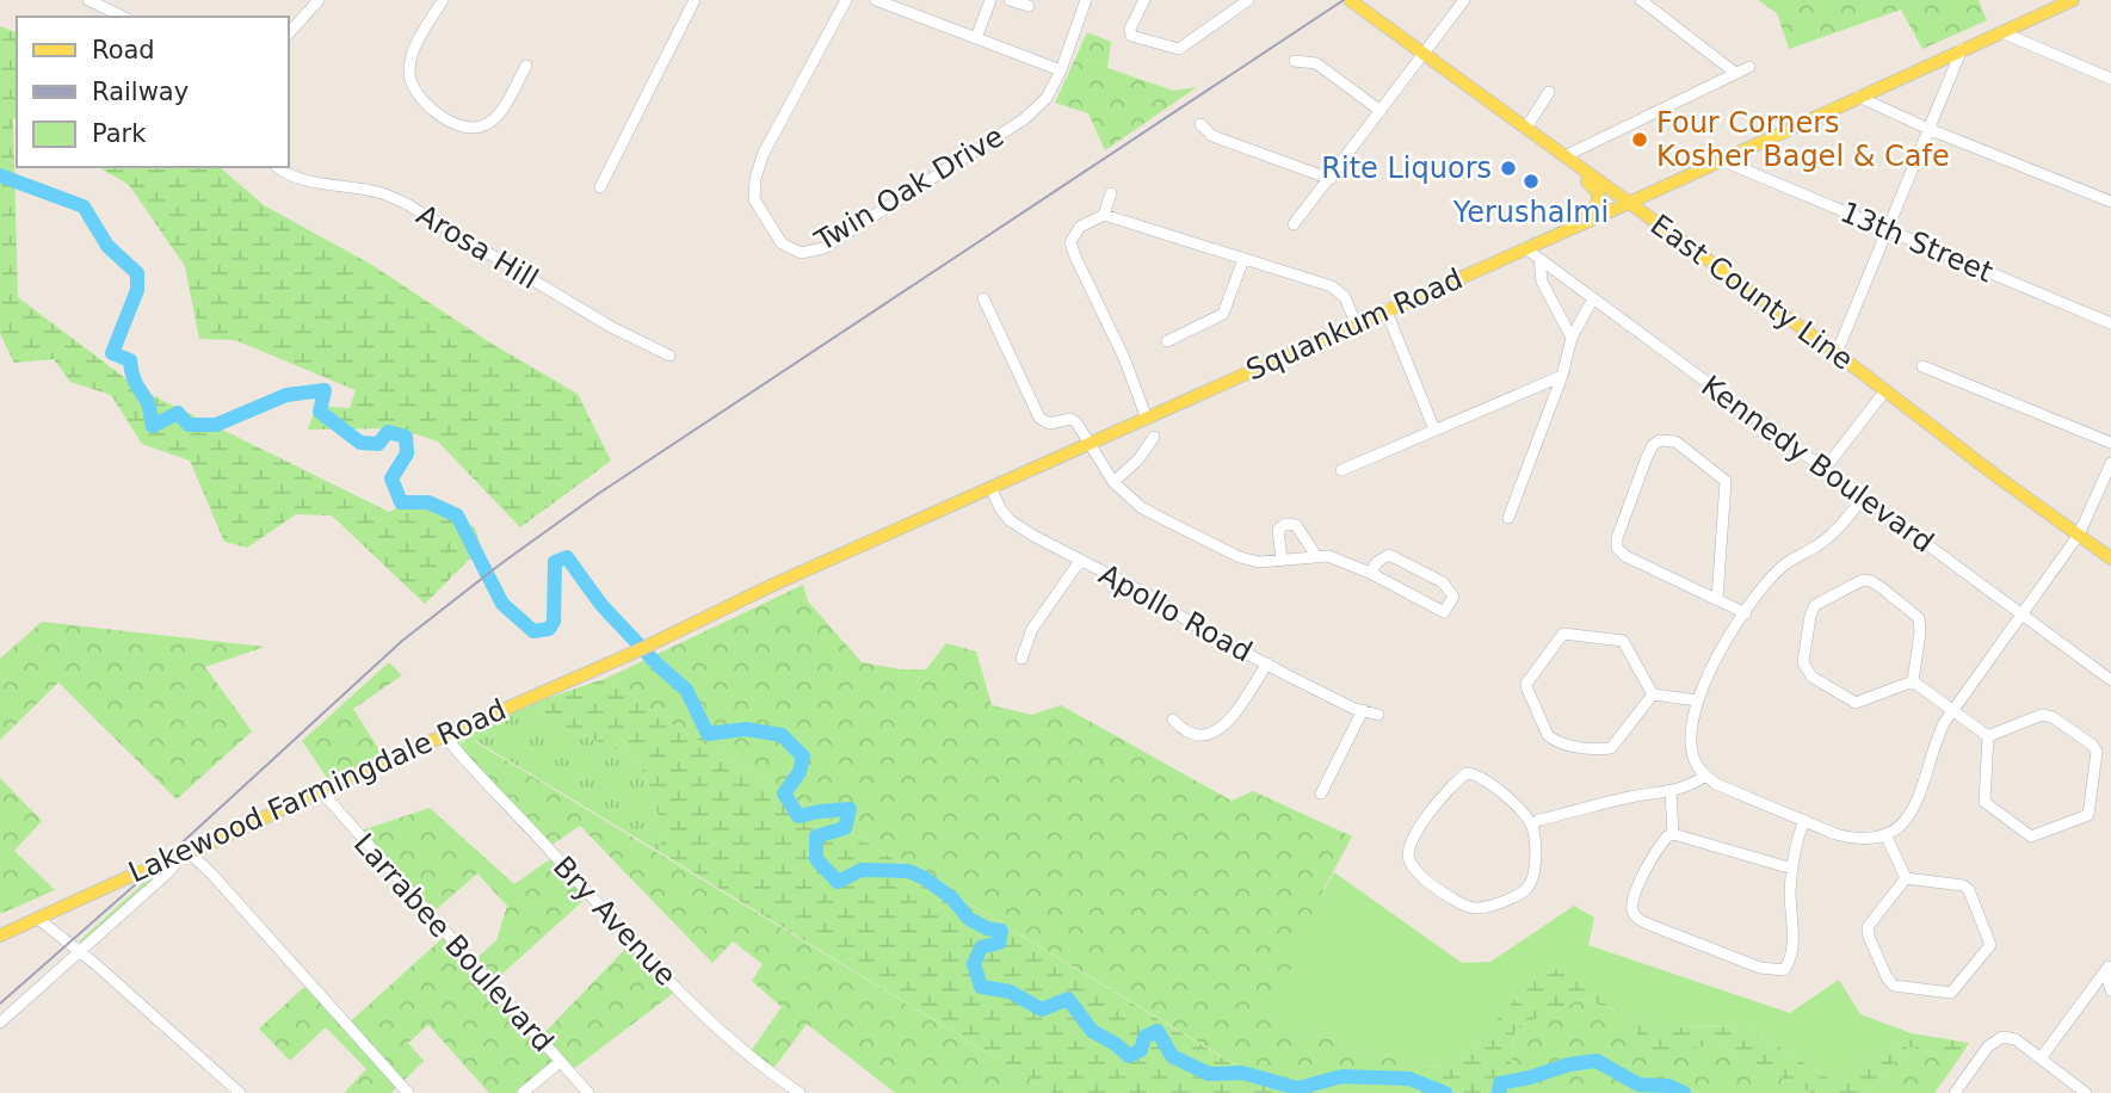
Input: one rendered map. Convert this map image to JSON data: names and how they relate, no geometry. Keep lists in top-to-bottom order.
{
  "streets": {
    "main road": ["East County Line", "Squankum Road", "Lakewood Farmingdale Road"],
    "street": [
      "Twin Oak Drive",
      "13th Street",
      "Arosa Hill",
      "Kennedy Boulevard",
      "Apollo Road",
      "Bry Avenue",
      "Larrabee Boulevard"
    ]
  },
  "crossings": [
    ["13th Street", "Squankum Road"],
    ["East County Line", "Squankum Road"],
    ["Squankum Road", "Kennedy Boulevard"],
    ["Squankum Road", "Apollo Road"],
    ["Squankum Road", "Lakewood Farmingdale Road"],
    ["Lakewood Farmingdale Road", "Bry Avenue"],
    ["Lakewood Farmingdale Road", "Larrabee Boulevard"]
  ],
  "places": ["Four Corners Kosher Bagel & Cafe", "Rite Liquors", "Yerushalmi"],
  "legend": ["Road", "Railway", "Park"]
}
